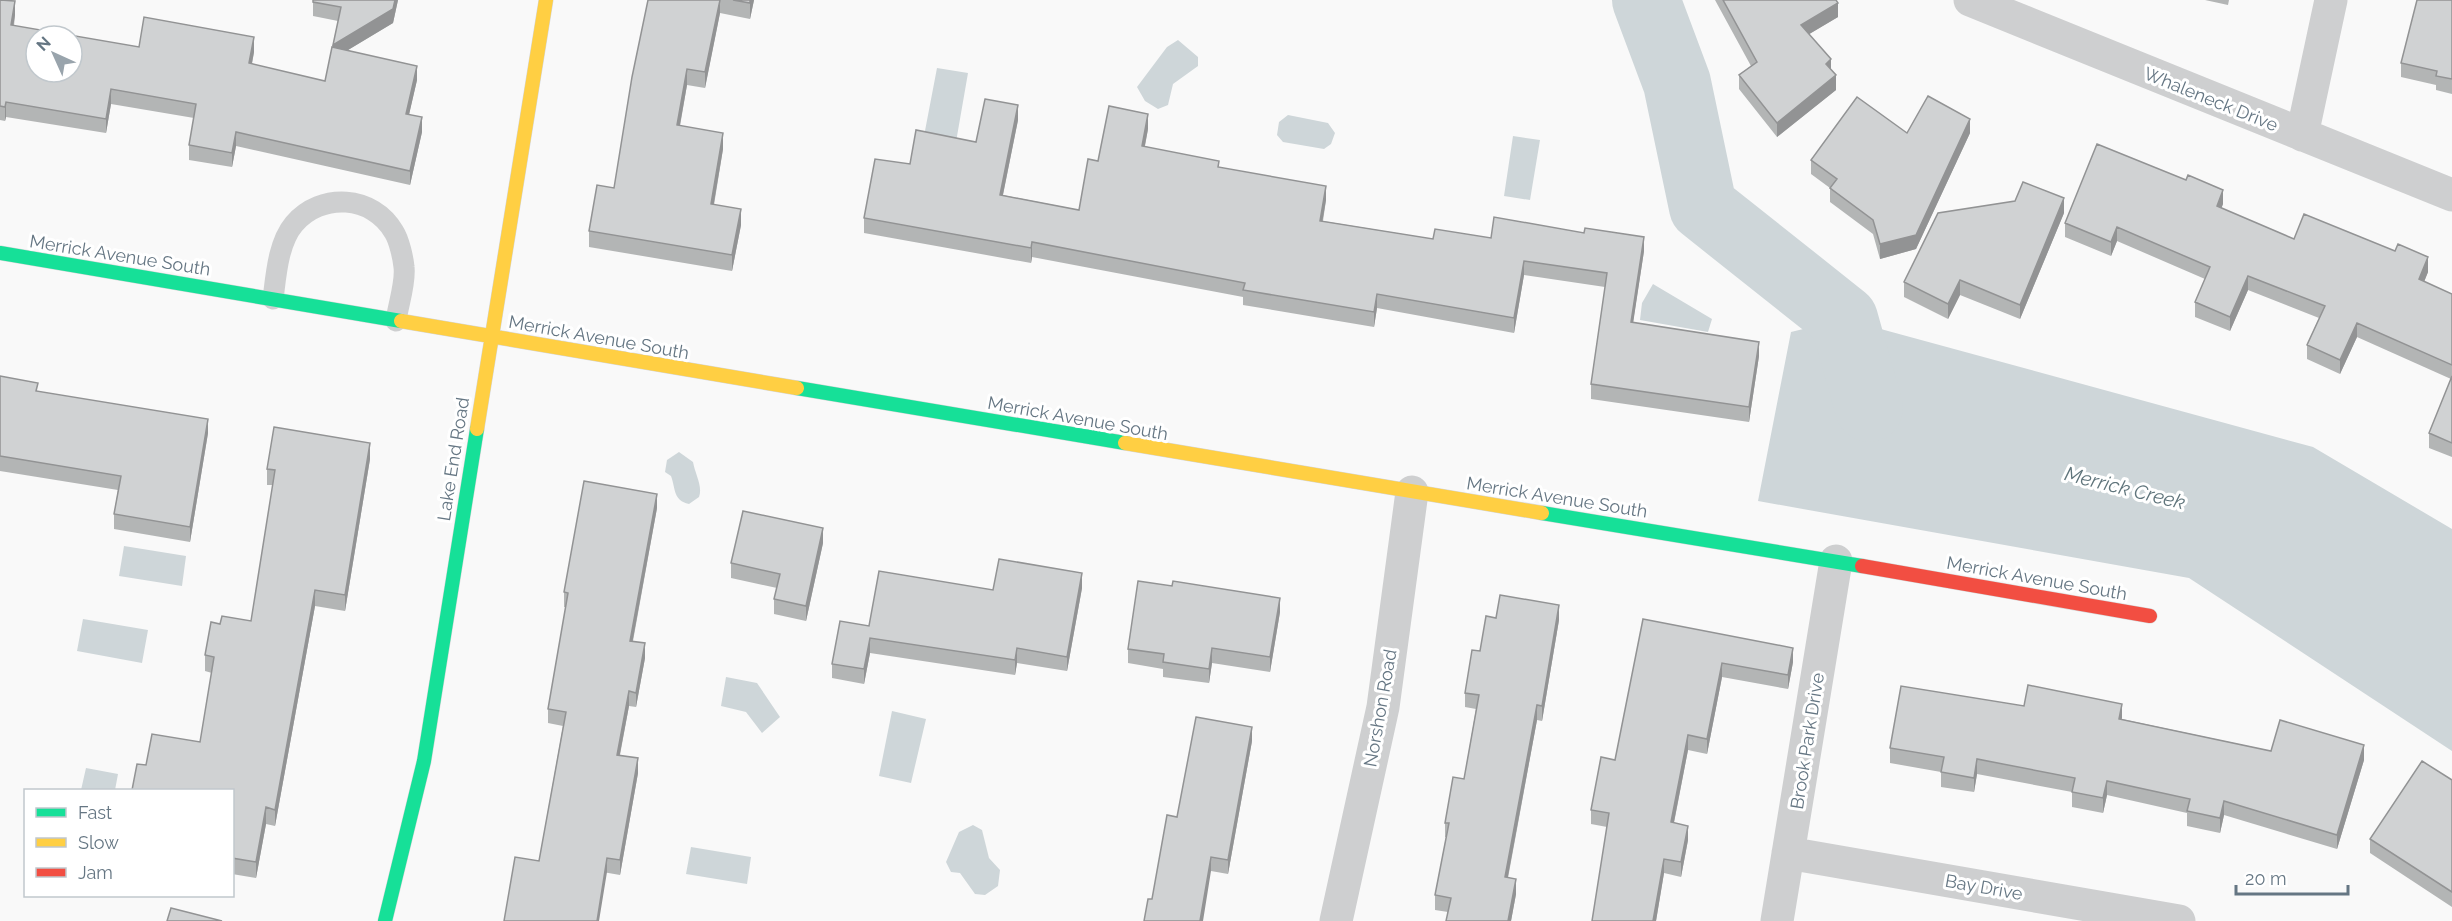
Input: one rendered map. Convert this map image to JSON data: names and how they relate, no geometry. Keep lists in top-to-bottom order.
{
  "streets": {
    "street": [
      "Whaleneck Drive",
      "Merrick Avenue South",
      "Lake End Road",
      "Norshon Road",
      "Brook Park Drive",
      "Bay Drive"
    ]
  },
  "crossings": [
    ["Merrick Avenue South", "Lake End Road"],
    ["Merrick Avenue South", "Norshon Road"],
    ["Merrick Avenue South", "Brook Park Drive"],
    ["Brook Park Drive", "Bay Drive"]
  ],
  "water": ["Merrick Creek"],
  "legend": ["Fast", "Slow", "Jam"],
  "scale_bar": "20 m",
  "north": "top left"
}
